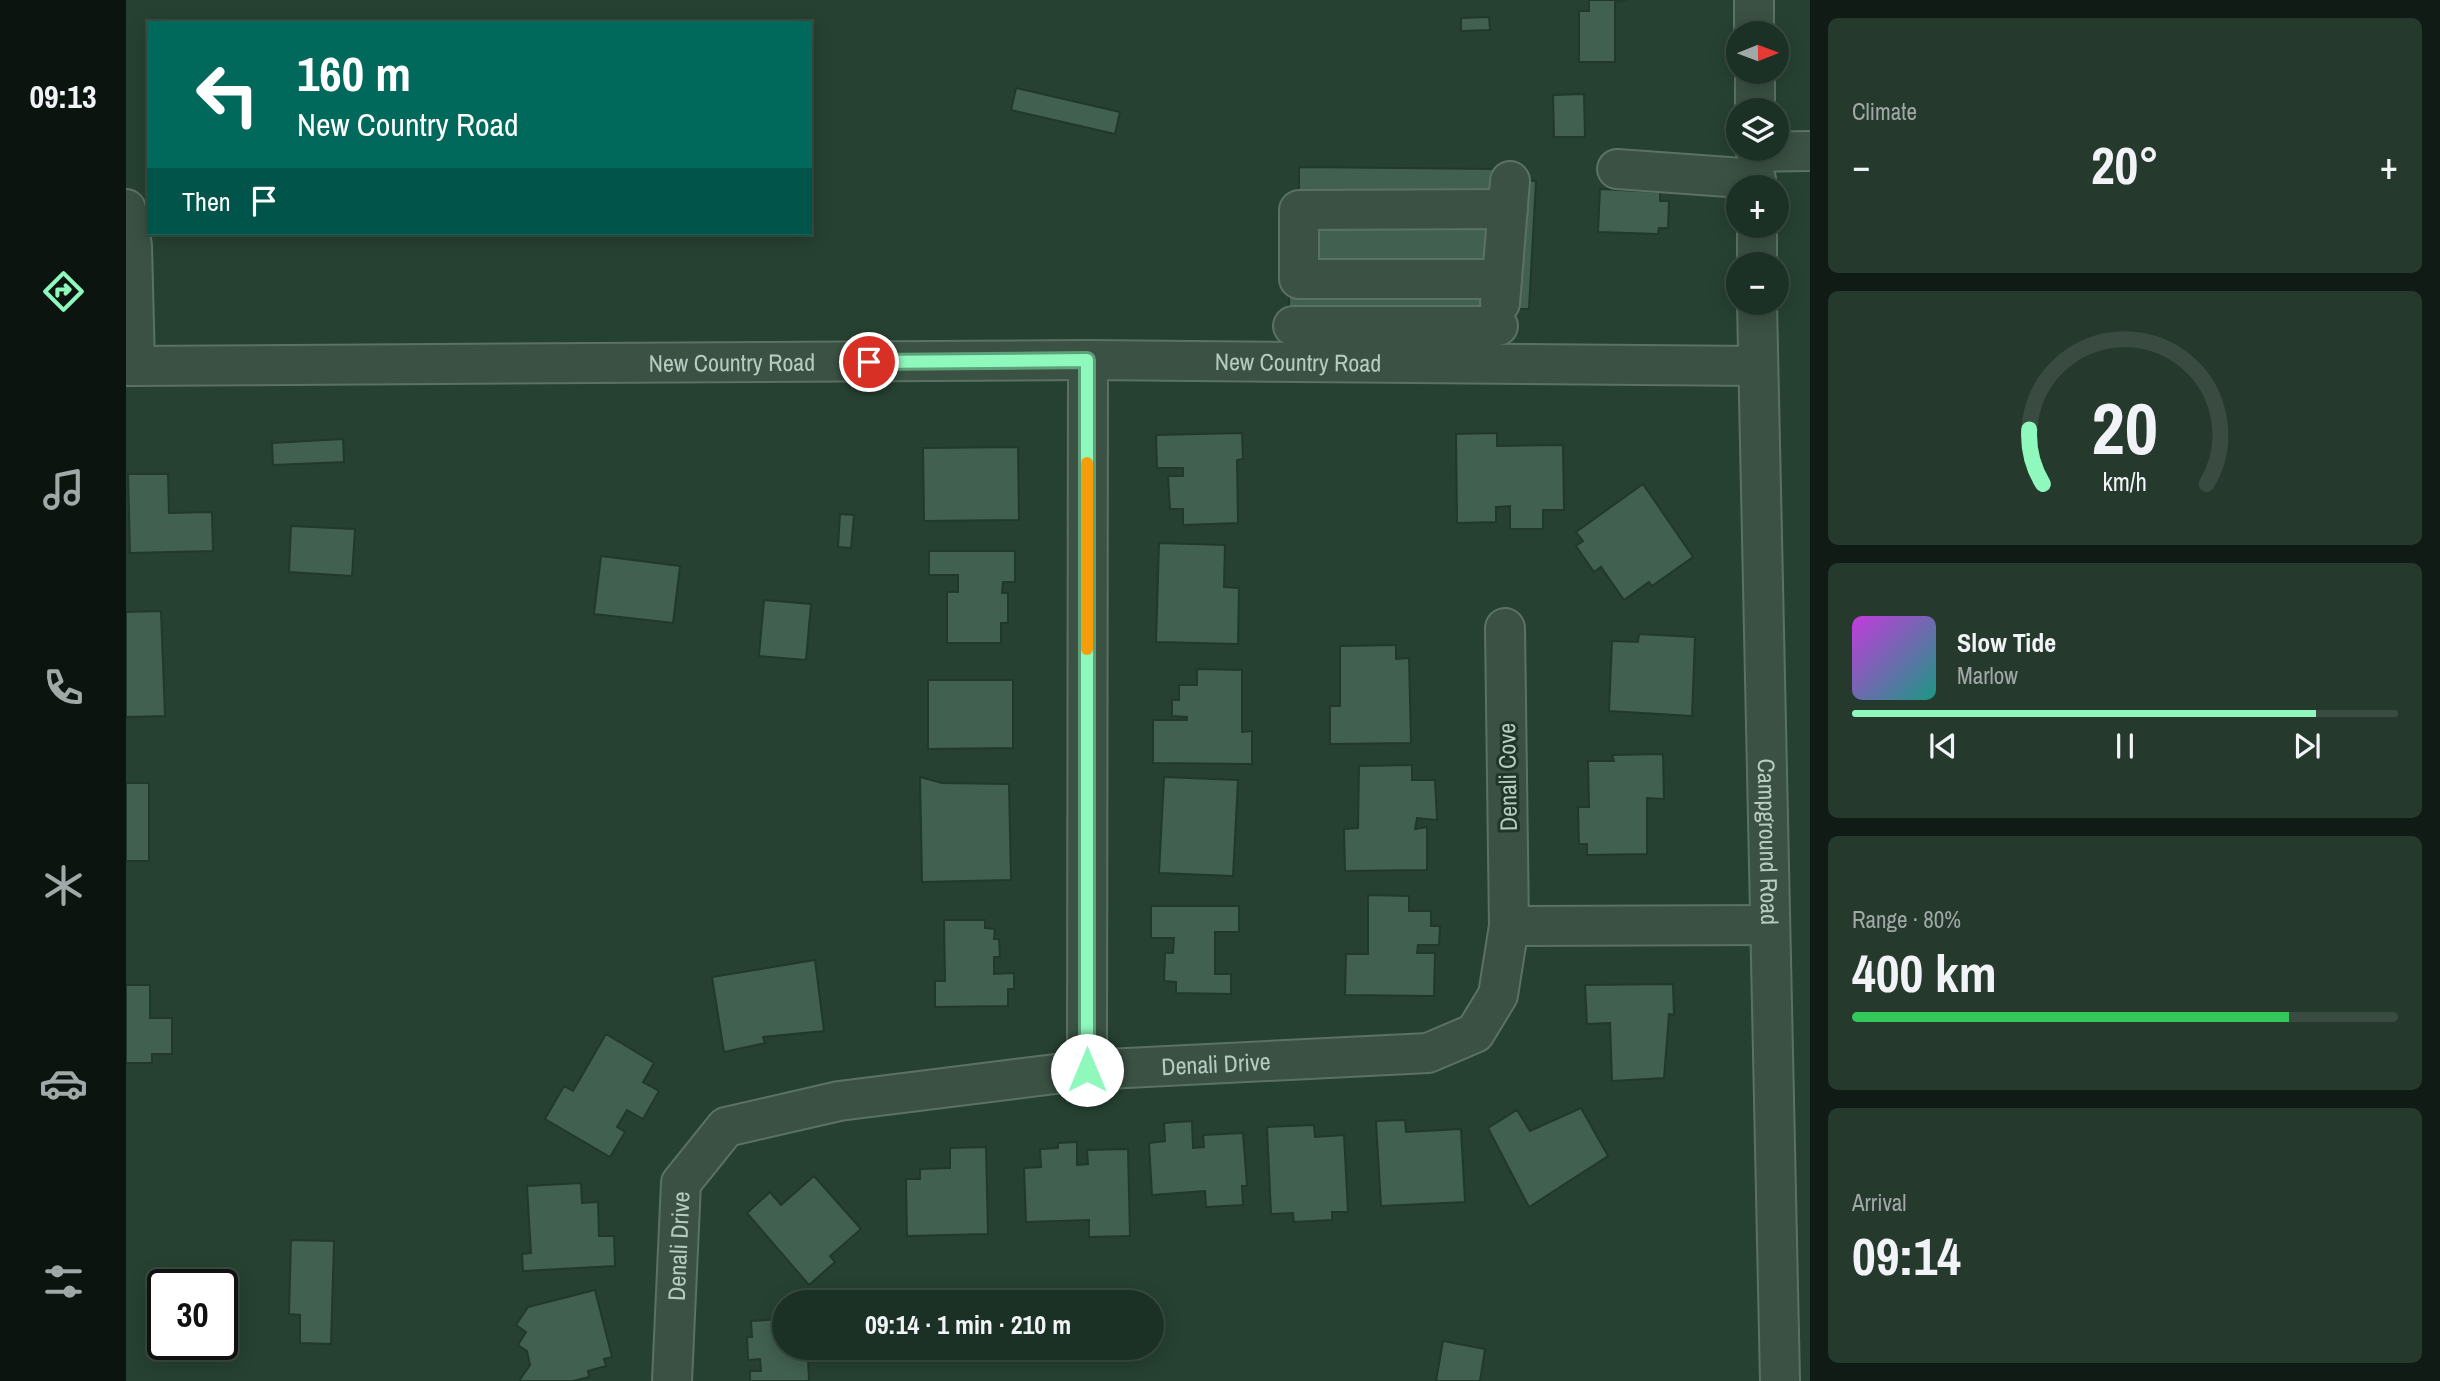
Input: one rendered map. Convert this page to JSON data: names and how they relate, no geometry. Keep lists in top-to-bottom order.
{
  "streets": {
    "street": [
      "New Country Road",
      "Denali Cove",
      "Campground Road",
      "Denali Drive"
    ]
  },
  "crossings": [
    ["New Country Road", "Campground Road"],
    ["Denali Cove", "Denali Drive"]
  ],
  "north": "right",
  "page": {
    "tabs": "09:13",
    "tile": [
      "Climate",
      ["Range · 80%", "400 km"],
      ["Arrival", "09:14"]
    ],
    "map_buttons": ["+", "−"],
    "turn": ["160 m", "New Country Road"],
    "heat": ["−", "20°", "+"],
    "then": "Then",
    "song": ["Slow Tide", "Marlow"],
    "limit": "30",
    "trip": "09:14 · 1 min · 210 m",
    "gauge": ["20", "km/h"]
  }
}
